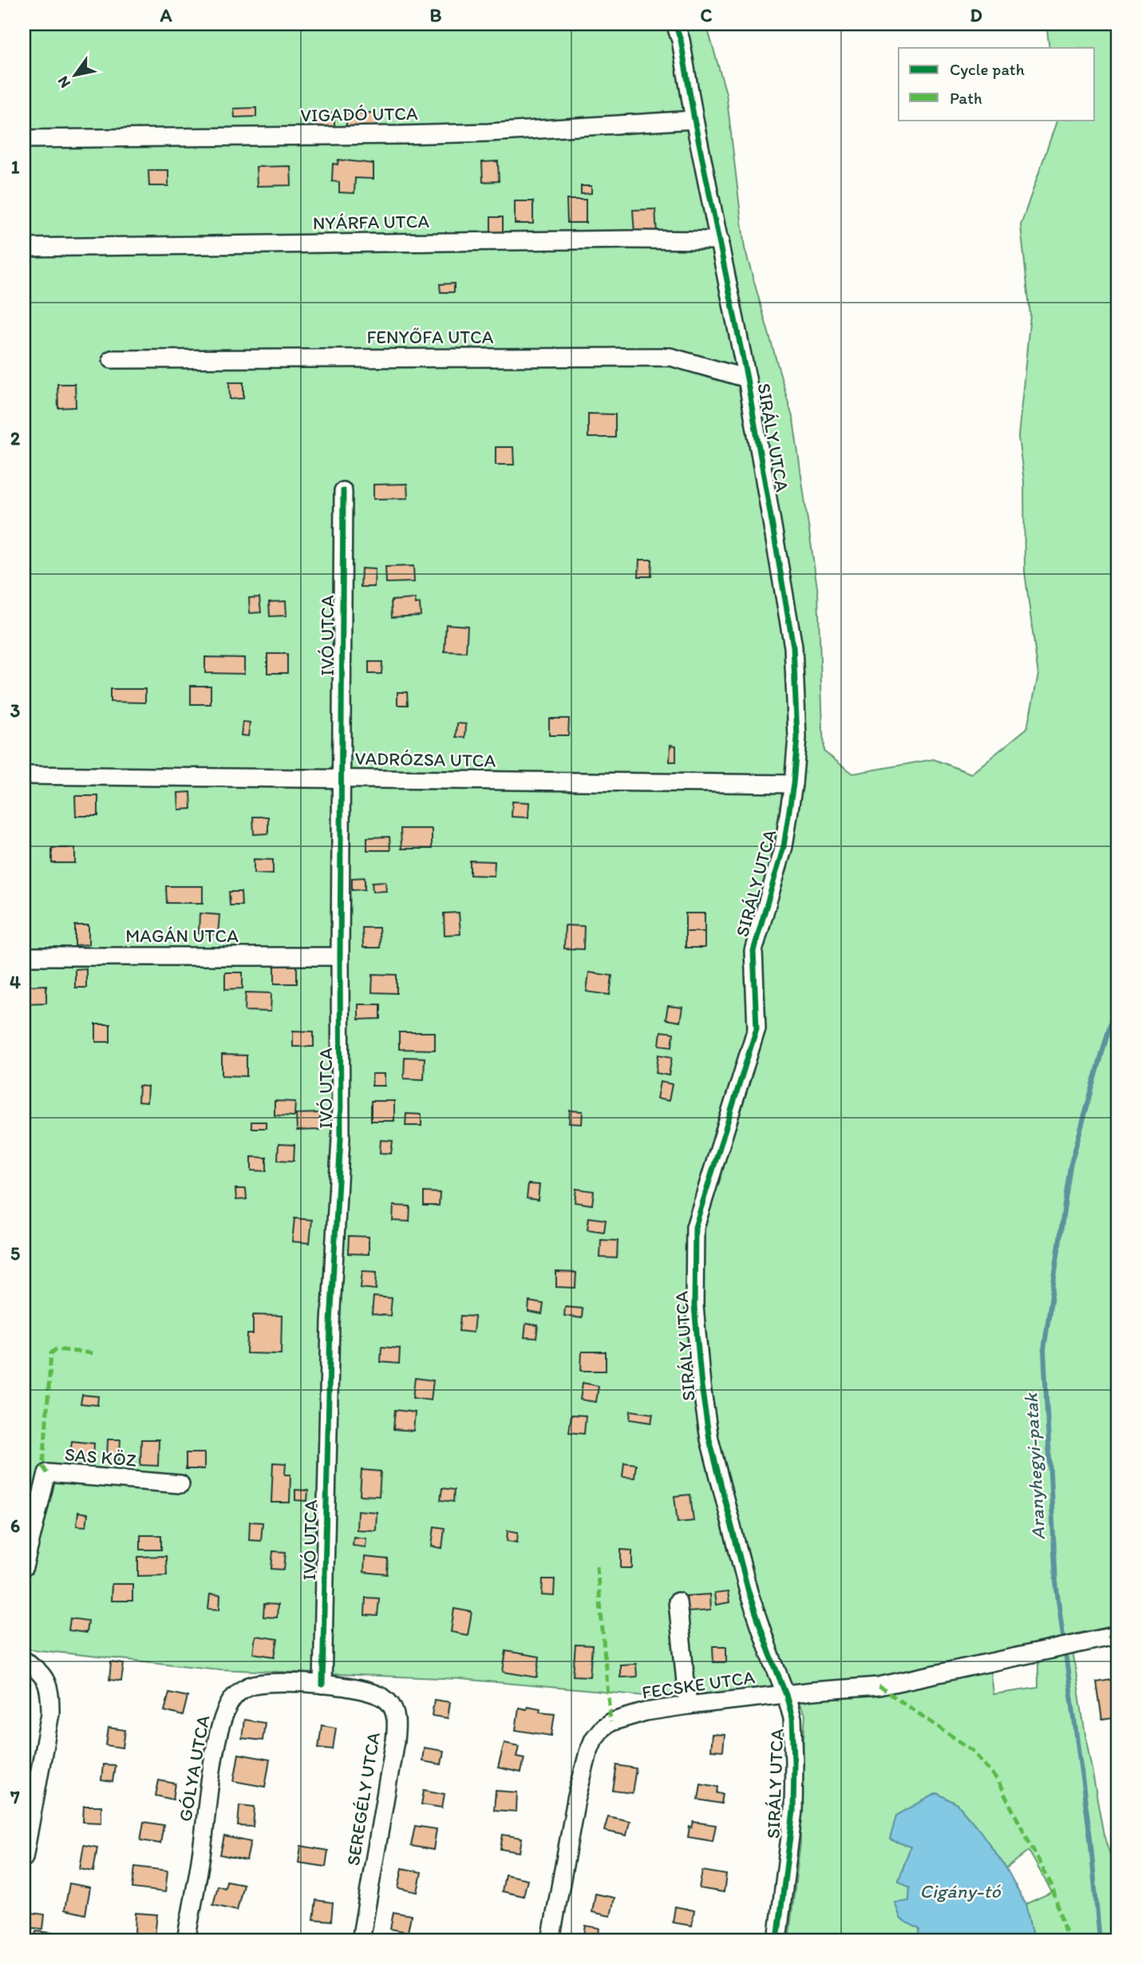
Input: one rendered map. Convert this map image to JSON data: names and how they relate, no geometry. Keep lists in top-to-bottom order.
{
  "streets": {
    "street": [
      "VIGADÓ UTCA",
      "NYÁRFA UTCA",
      "FENYŐFA UTCA",
      "SIRÁLY UTCA",
      "IVÓ UTCA",
      "VADRÓZSA UTCA",
      "MAGÁN UTCA",
      "SAS KÖZ",
      "FECSKE UTCA",
      "GÓLYA UTCA",
      "SEREGÉLY UTCA"
    ]
  },
  "crossings": [
    ["VIGADÓ UTCA", "SIRÁLY UTCA"],
    ["NYÁRFA UTCA", "SIRÁLY UTCA"],
    ["FENYŐFA UTCA", "SIRÁLY UTCA"],
    ["SIRÁLY UTCA", "VADRÓZSA UTCA"],
    ["SIRÁLY UTCA", "FECSKE UTCA"],
    ["IVÓ UTCA", "VADRÓZSA UTCA"],
    ["IVÓ UTCA", "MAGÁN UTCA"],
    ["IVÓ UTCA", "GÓLYA UTCA"],
    ["IVÓ UTCA", "SEREGÉLY UTCA"],
    ["GÓLYA UTCA", "SEREGÉLY UTCA"]
  ],
  "water": ["Aranyhegyi-patak", "Cigány-tó"],
  "legend": ["Cycle path", "Path"],
  "north": "bottom left",
  "grid": {
    "columns": [
      "A",
      "B",
      "C",
      "D"
    ],
    "rows": [
      "1",
      "2",
      "3",
      "4",
      "5",
      "6",
      "7"
    ]
  }
}
